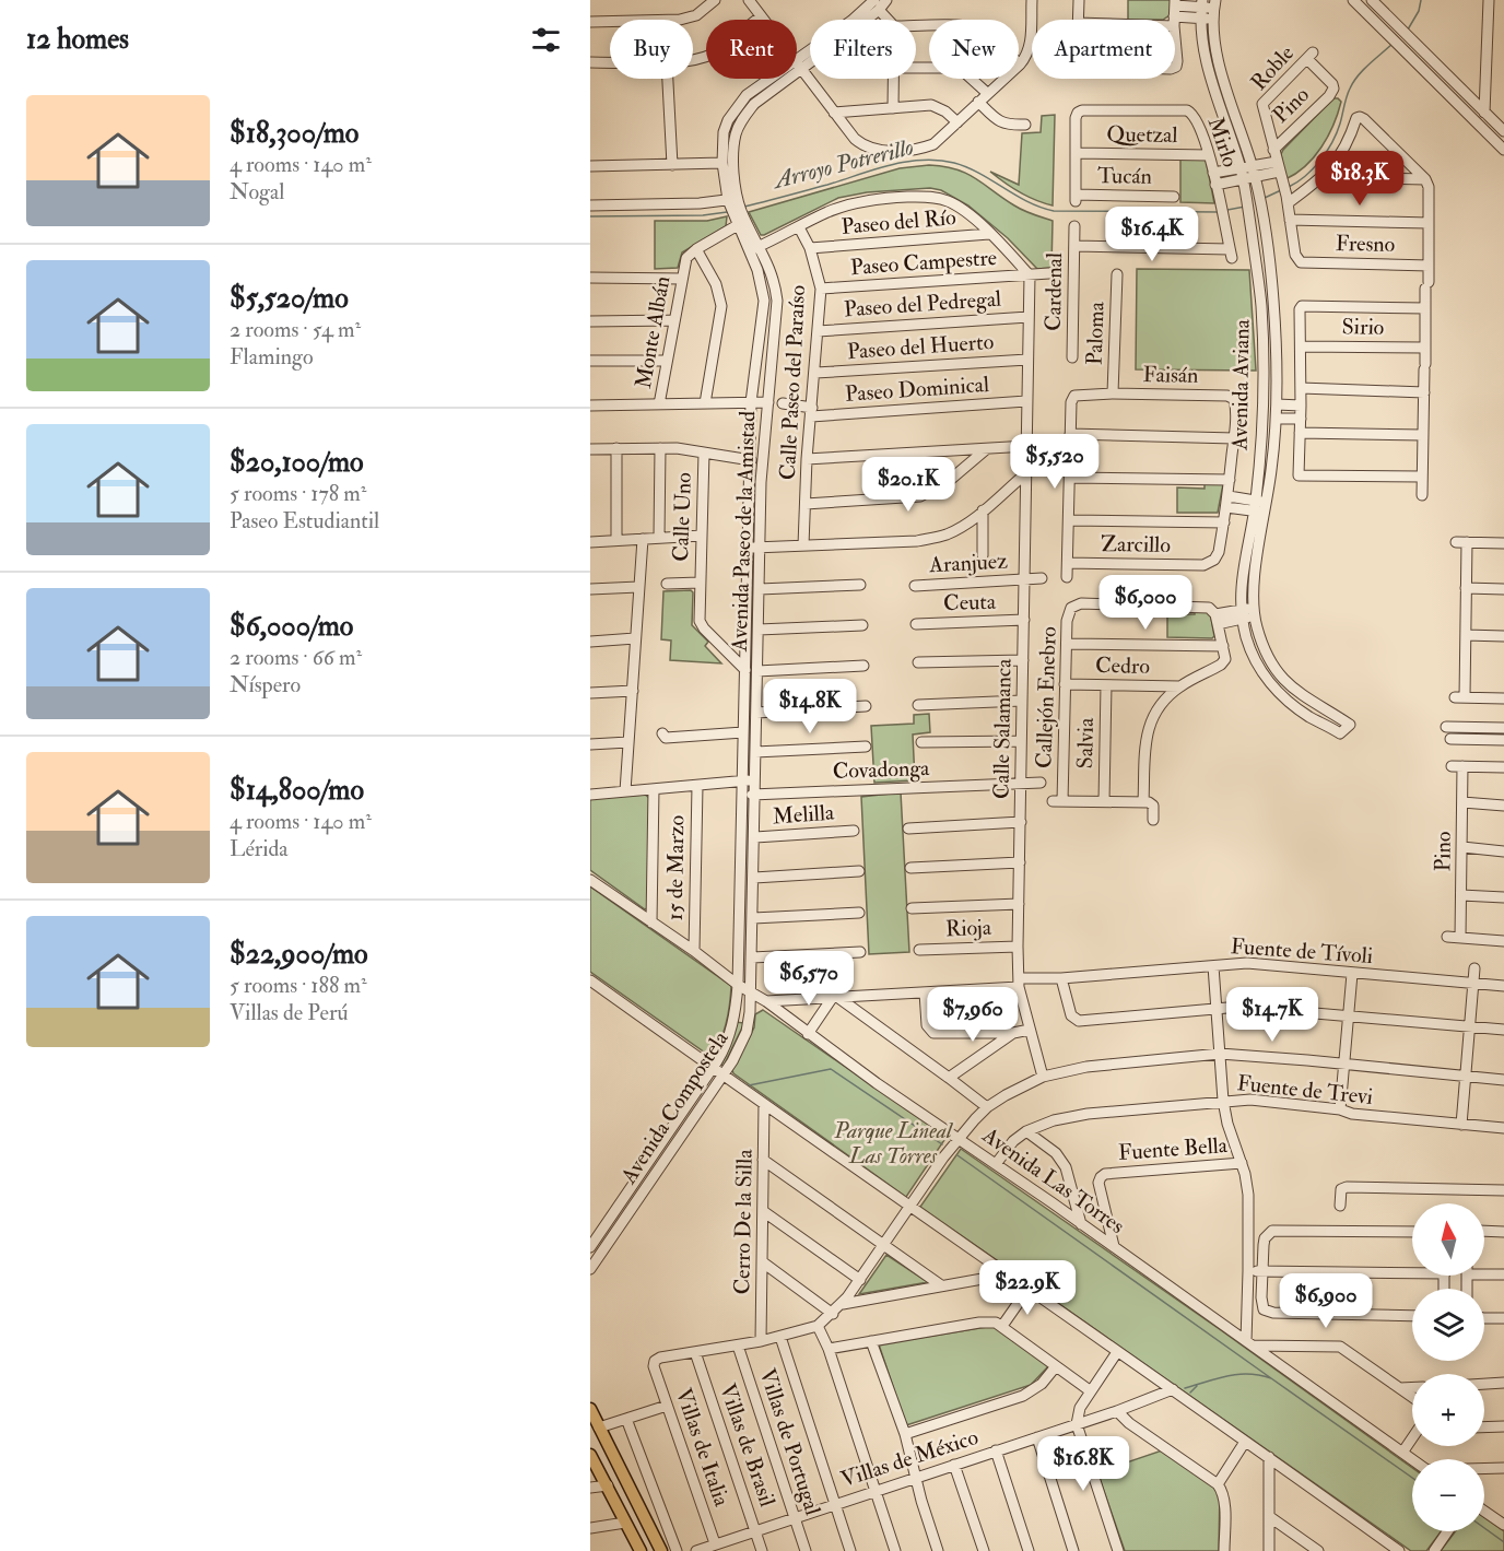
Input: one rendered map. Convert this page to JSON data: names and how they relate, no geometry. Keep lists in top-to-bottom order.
{
  "streets": {
    "street": [
      "Roble",
      "Pino",
      "Quetzal",
      "Mirlo",
      "Tucán",
      "Paseo del Río",
      "Fresno",
      "Paseo Campestre",
      "Cardenal",
      "Paseo del Pedregal",
      "Sirio",
      "Monte Albán",
      "Paloma",
      "Paseo del Huerto",
      "Faisán",
      "Calle Paseo del Paraíso",
      "Avenida Aviana",
      "Paseo Dominical",
      "Calle Uno",
      "Avenida Paseo de la Amistad",
      "Zarcillo",
      "Aranjuez",
      "Ceuta",
      "Cedro",
      "Callejón Enebro",
      "Calle Salamanca",
      "Salvia",
      "Covadonga",
      "Melilla",
      "15 de Marzo",
      "Rioja",
      "Fuente de Tívoli",
      "Fuente de Trevi",
      "Avenida Compostela",
      "Fuente Bella",
      "Avenida Las Torres",
      "Cerro De la Silla",
      "Villas de Portugal",
      "Villas de Brasil",
      "Villas de Italia",
      "Villas de México"
    ]
  },
  "crossings": [
    ["Roble", "Pino"],
    ["Roble", "Fresno"],
    ["Quetzal", "Mirlo"],
    ["Quetzal", "Tucán"],
    ["Mirlo", "Tucán"],
    ["Mirlo", "Cardenal"],
    ["Paseo del Río", "Calle Paseo del Paraíso"],
    ["Paseo Campestre", "Calle Paseo del Paraíso"],
    ["Paseo Campestre", "Calle Salamanca"],
    ["Paseo del Pedregal", "Calle Paseo del Paraíso"],
    ["Paseo del Pedregal", "Calle Salamanca"],
    ["Paloma", "Faisán"],
    ["Paseo del Huerto", "Calle Paseo del Paraíso"],
    ["Paseo del Huerto", "Calle Salamanca"],
    ["Calle Paseo del Paraíso", "Paseo Dominical"],
    ["Paseo Dominical", "Calle Salamanca"],
    ["Calle Uno", "Avenida Paseo de la Amistad"],
    ["Avenida Paseo de la Amistad", "Covadonga"],
    ["Avenida Paseo de la Amistad", "Melilla"],
    ["Avenida Paseo de la Amistad", "Avenida Compostela"],
    ["Avenida Paseo de la Amistad", "Avenida Las Torres"],
    ["Aranjuez", "Calle Salamanca"],
    ["Ceuta", "Calle Salamanca"],
    ["Cedro", "Callejón Enebro"],
    ["Cedro", "Salvia"],
    ["Callejón Enebro", "Salvia"],
    ["Calle Salamanca", "Covadonga"],
    ["Calle Salamanca", "Rioja"],
    ["Calle Salamanca", "Fuente de Tívoli"],
    ["15 de Marzo", "Avenida Las Torres"],
    ["Fuente de Tívoli", "Avenida Las Torres"],
    ["Avenida Compostela", "Avenida Las Torres"],
    ["Fuente Bella", "Avenida Las Torres"],
    ["Villas de Portugal", "Villas de México"],
    ["Villas de Brasil", "Villas de Italia"],
    ["Villas de Brasil", "Villas de México"],
    ["Villas de Italia", "Villas de México"]
  ],
  "water": ["Arroyo Potrerillo"],
  "parks": ["Parque Lineal Las Torres"],
  "north": "top",
  "page": {
    "heading": "12 homes",
    "chip": [
      "Buy",
      "Rent",
      "Filters",
      "New",
      "Apartment"
    ],
    "list": [
      {
        "name": "$18,300/mo",
        "note": "4 rooms · 140 m² · Nogal"
      },
      {
        "name": "$5,520/mo",
        "note": "2 rooms · 54 m² · Flamingo"
      },
      {
        "name": "$20,100/mo",
        "note": "5 rooms · 178 m² · Paseo Estudiantil"
      },
      {
        "name": "$6,000/mo",
        "note": "2 rooms · 66 m² · Níspero"
      },
      {
        "name": "$14,800/mo",
        "note": "4 rooms · 140 m² · Lérida"
      },
      {
        "name": "$22,900/mo",
        "note": "5 rooms · 188 m² · Villas de Perú"
      }
    ],
    "price": [
      "$18.3K",
      "$16.4K",
      "$5,520",
      "$20.1K",
      "$6,000",
      "$14.8K",
      "$6,570",
      "$7,960",
      "$14.7K",
      "$22.9K",
      "$6,900",
      "$16.8K"
    ],
    "map_buttons": ["+", "−"]
  }
}
